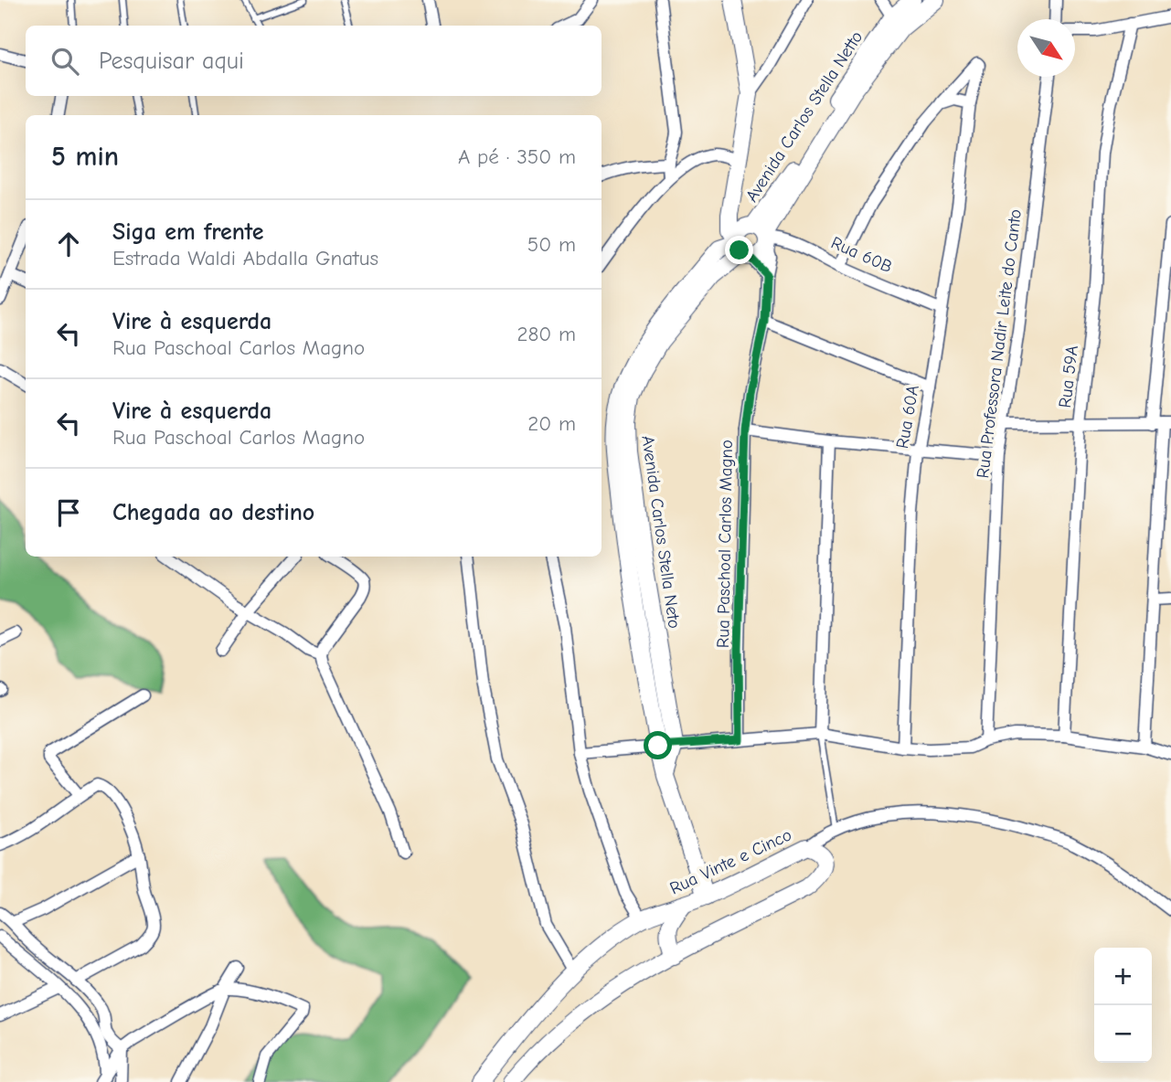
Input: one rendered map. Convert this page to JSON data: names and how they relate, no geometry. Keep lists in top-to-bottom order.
{
  "streets": {
    "street": [
      "Avenida Carlos Stella Netto",
      "Rua 60B",
      "Rua Professora Nadir Leite do Canto",
      "Rua 59A",
      "Rua 60A",
      "Avenida Carlos Stella Neto",
      "Rua Paschoal Carlos Magno",
      "Rua Vinte e Cinco"
    ]
  },
  "crossings": [
    ["Avenida Carlos Stella Netto", "Rua 60B"],
    ["Avenida Carlos Stella Netto", "Avenida Carlos Stella Neto"],
    ["Avenida Carlos Stella Netto", "Rua Paschoal Carlos Magno"],
    ["Rua 60B", "Rua 60A"],
    ["Rua 60B", "Avenida Carlos Stella Neto"],
    ["Rua 60B", "Rua Paschoal Carlos Magno"],
    ["Avenida Carlos Stella Neto", "Rua Paschoal Carlos Magno"]
  ],
  "north": "bottom right",
  "page": {
    "search": "Pesquisar aqui",
    "heading": ["5 min", "A pé · 350 m"],
    "list": [
      ["Siga em frente", "Estrada Waldi Abdalla Gnatus", "50 m"],
      ["Vire à esquerda", "Rua Paschoal Carlos Magno", "280 m"],
      ["Vire à esquerda", "Rua Paschoal Carlos Magno", "20 m"],
      "Chegada ao destino"
    ],
    "map_buttons": ["+", "−"]
  }
}
